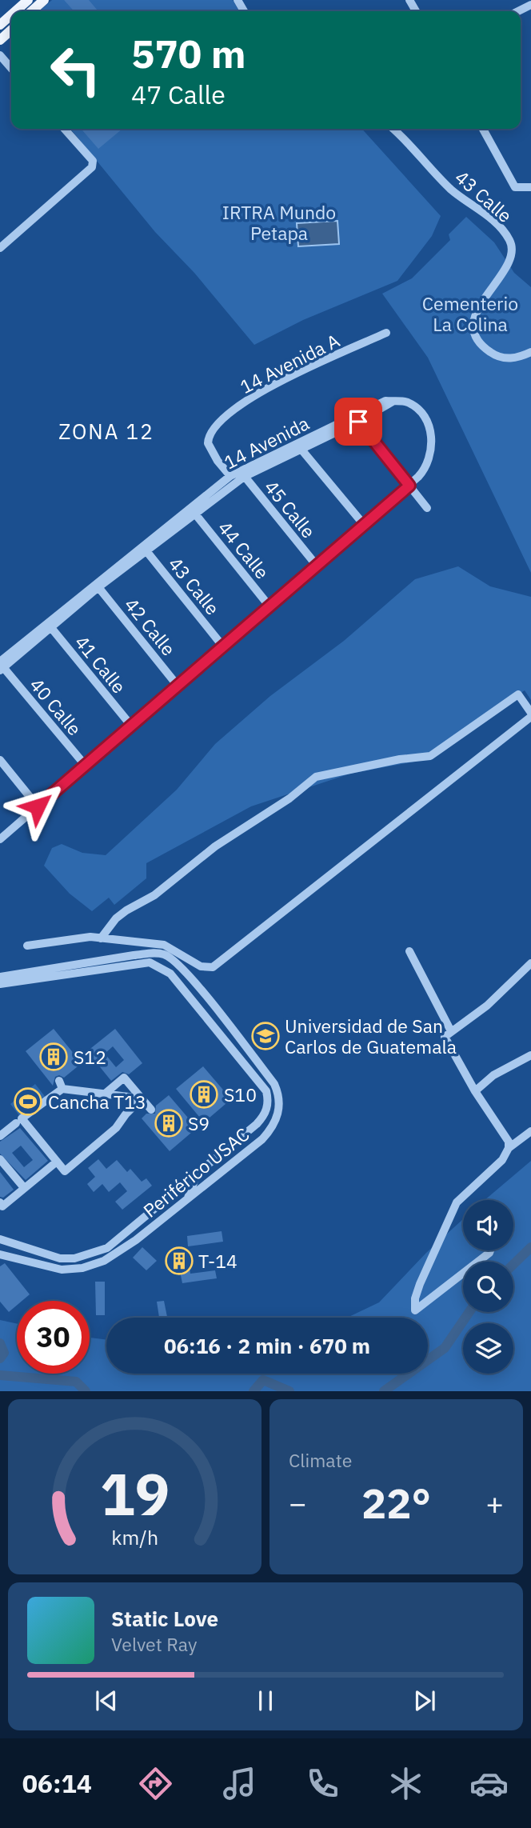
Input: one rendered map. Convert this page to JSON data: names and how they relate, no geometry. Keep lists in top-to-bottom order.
{
  "streets": {
    "street": [
      "43 Calle",
      "14 Avenida A",
      "14 Avenida",
      "45 Calle",
      "44 Calle",
      "42 Calle",
      "41 Calle",
      "40 Calle",
      "Periférico USAC"
    ]
  },
  "crossings": [
    ["43 Calle", "14 Avenida"],
    ["14 Avenida A", "14 Avenida"],
    ["14 Avenida", "45 Calle"],
    ["14 Avenida", "44 Calle"],
    ["14 Avenida", "42 Calle"],
    ["14 Avenida", "41 Calle"],
    ["14 Avenida", "40 Calle"]
  ],
  "districts": ["ZONA 12"],
  "parks": ["IRTRA Mundo Petapa", "Cementerio La Colina"],
  "places": {
    "school or university": ["Universidad de San Carlos de Guatemala"],
    "building": [
      "S12",
      "S10",
      "S9",
      "T-14"
    ],
    "sports": ["Cancha T13"]
  },
  "page": {
    "turn": ["570 m", "47 Calle"],
    "limit": "30",
    "trip": "06:16 · 2 min · 670 m",
    "tile": "Climate",
    "heat": ["−", "22°", "+"],
    "song": ["Static Love", "Velvet Ray"],
    "tabs": "06:14",
    "gauge": ["19", "km/h"]
  }
}
